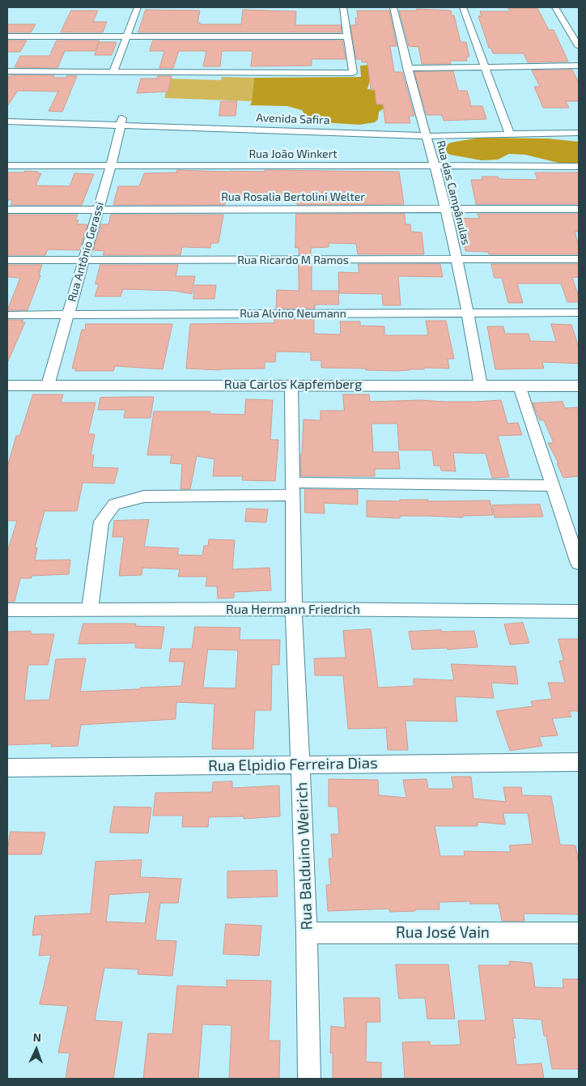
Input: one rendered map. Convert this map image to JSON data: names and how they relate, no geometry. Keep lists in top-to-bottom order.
{
  "streets": {
    "street": [
      "Avenida Safira",
      "Rua João Winkert",
      "Rua das Campânulas",
      "Rua Rosalia Bertolini Welter",
      "Rua Antônio Gerassi",
      "Rua Ricardo M Ramos",
      "Rua Alvino Neumann",
      "Rua Carlos Kapfemberg",
      "Rua Hermann Friedrich",
      "Rua Elpidio Ferreira Dias",
      "Rua Balduino Weirich",
      "Rua José Vain"
    ]
  },
  "crossings": [
    ["Avenida Safira", "Rua das Campânulas"],
    ["Avenida Safira", "Rua Antônio Gerassi"],
    ["Rua João Winkert", "Rua das Campânulas"],
    ["Rua João Winkert", "Rua Antônio Gerassi"],
    ["Rua das Campânulas", "Rua Rosalia Bertolini Welter"],
    ["Rua das Campânulas", "Rua Ricardo M Ramos"],
    ["Rua das Campânulas", "Rua Alvino Neumann"],
    ["Rua das Campânulas", "Rua Carlos Kapfemberg"],
    ["Rua Rosalia Bertolini Welter", "Rua Antônio Gerassi"],
    ["Rua Antônio Gerassi", "Rua Ricardo M Ramos"],
    ["Rua Antônio Gerassi", "Rua Alvino Neumann"],
    ["Rua Antônio Gerassi", "Rua Carlos Kapfemberg"],
    ["Rua Carlos Kapfemberg", "Rua Balduino Weirich"],
    ["Rua Hermann Friedrich", "Rua Balduino Weirich"],
    ["Rua Elpidio Ferreira Dias", "Rua Balduino Weirich"],
    ["Rua Balduino Weirich", "Rua José Vain"]
  ],
  "north": "top"
}
